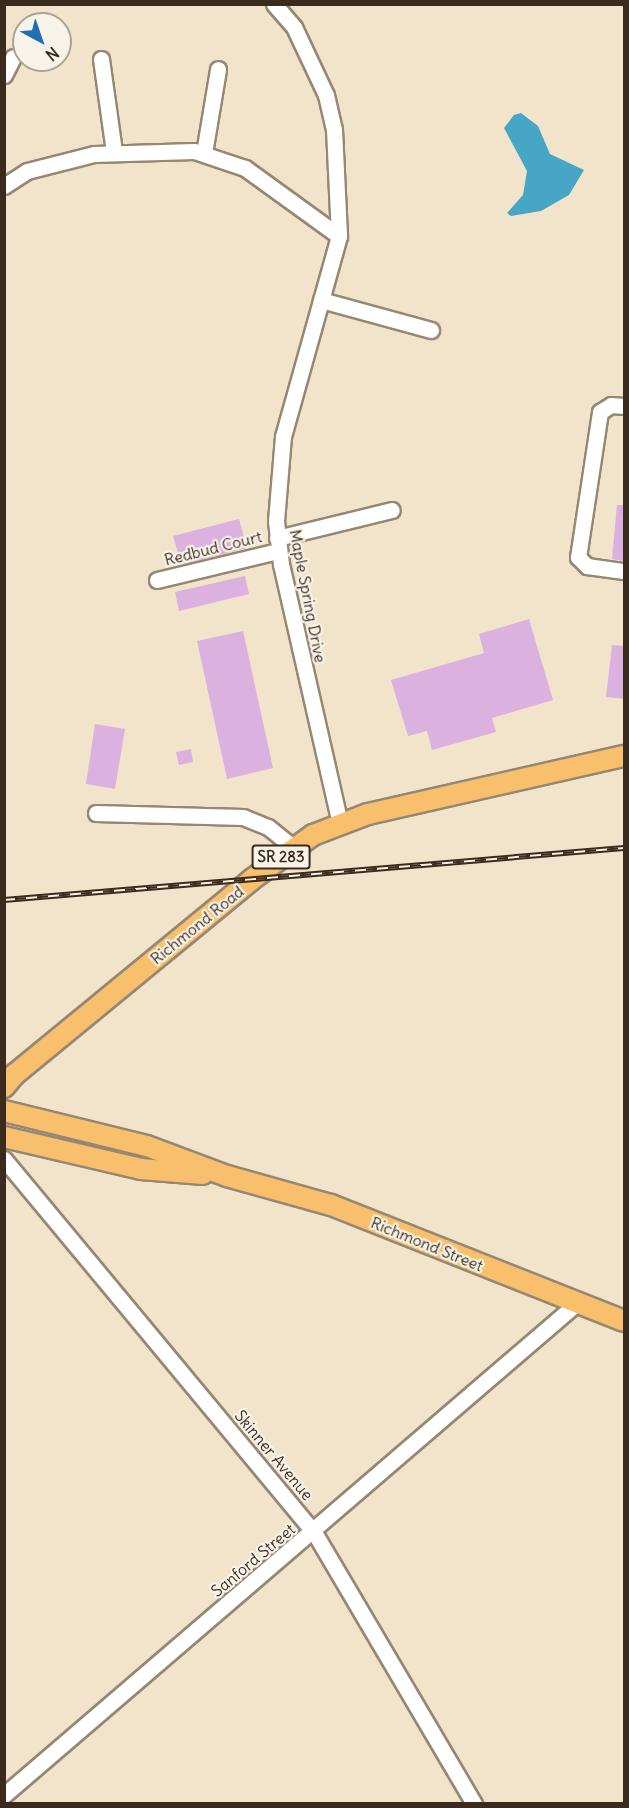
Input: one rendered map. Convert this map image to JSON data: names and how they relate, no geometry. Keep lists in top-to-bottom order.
{
  "streets": {
    "main road": ["SR 283", "Richmond Road", "Richmond Street"],
    "street": [
      "Redbud Court",
      "Maple Spring Drive",
      "Skinner Avenue",
      "Sanford Street"
    ]
  },
  "crossings": [
    ["Redbud Court", "Maple Spring Drive"],
    ["Maple Spring Drive", "Richmond Road"],
    ["Richmond Street", "Sanford Street"],
    ["Skinner Avenue", "Sanford Street"]
  ],
  "north": "bottom right"
}
